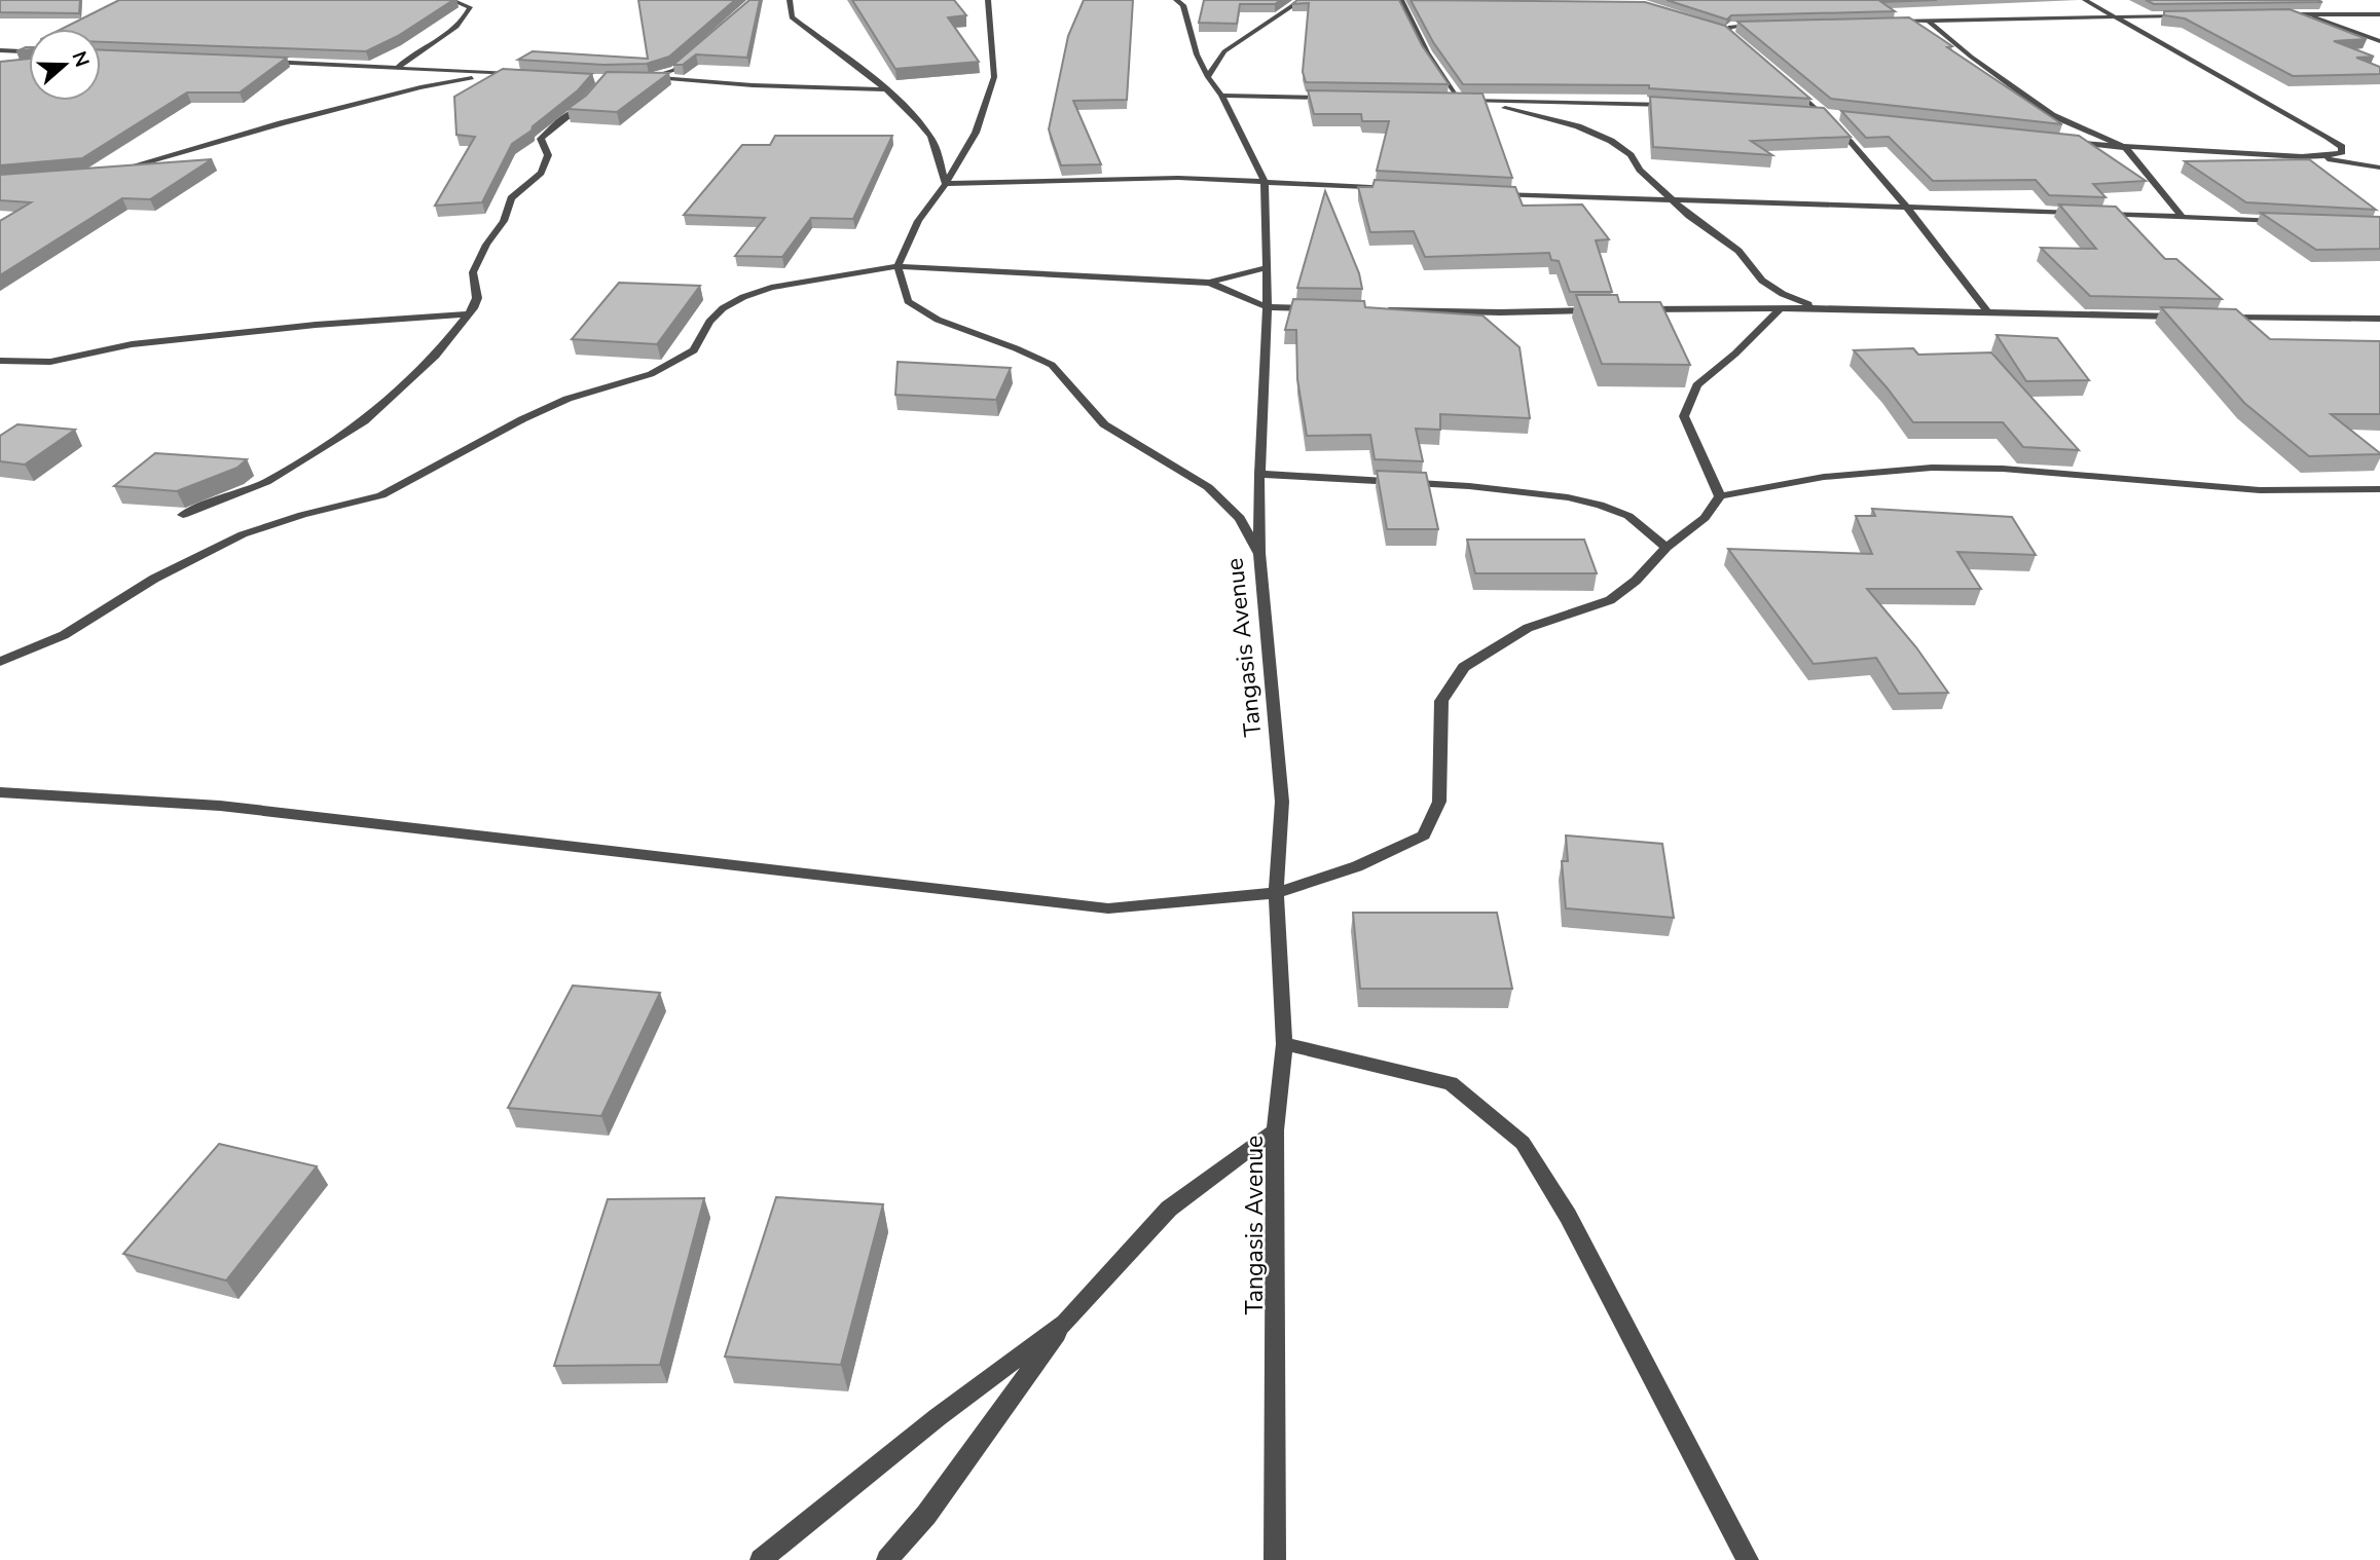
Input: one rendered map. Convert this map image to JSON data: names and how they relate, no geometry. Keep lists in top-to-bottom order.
{
  "streets": {
    "street": ["Tangasis Avenue"]
  },
  "north": "right"
}
